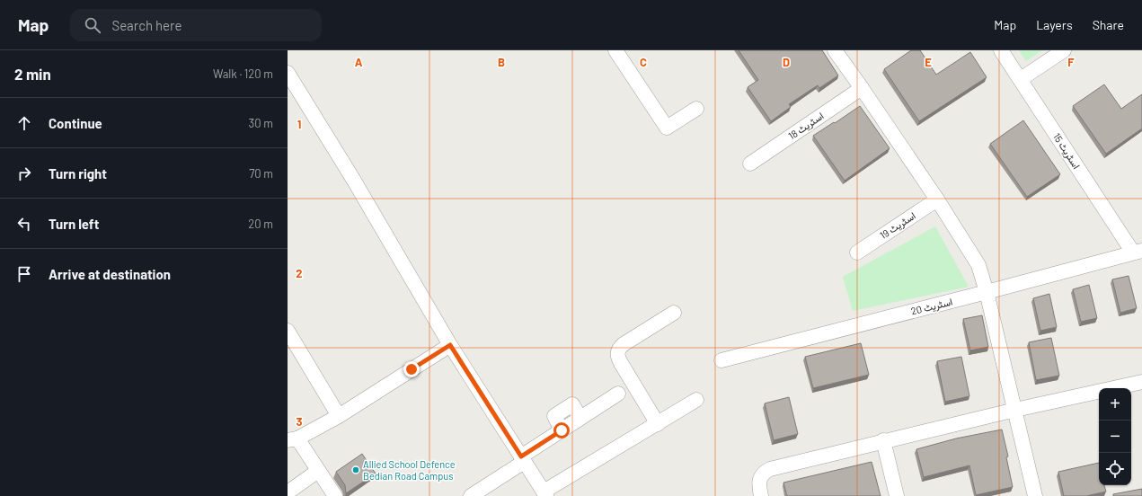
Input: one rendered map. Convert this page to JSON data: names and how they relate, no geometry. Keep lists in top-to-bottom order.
{
  "streets": {
    "street": [
      "اسٹریٹ 18",
      "اسٹریٹ 15",
      "اسٹریٹ 19",
      "اسٹریٹ 20"
    ]
  },
  "crossings": [
    ["اسٹریٹ 15", "اسٹریٹ 20"]
  ],
  "places": ["Allied School Defence Bedian Road Campus"],
  "page": {
    "header": "Map",
    "search": "Search here",
    "nav": ["Map", "Layers", "Share"],
    "heading": ["2 min", "Walk · 120 m"],
    "list": [
      ["Continue", "30 m"],
      ["Turn right", "70 m"],
      ["Turn left", "20 m"],
      "Arrive at destination"
    ],
    "map_buttons": ["+", "−"]
  },
  "grid": {
    "columns": [
      "A",
      "B",
      "C",
      "D",
      "E",
      "F"
    ],
    "rows": ["1", "2", "3"]
  }
}
